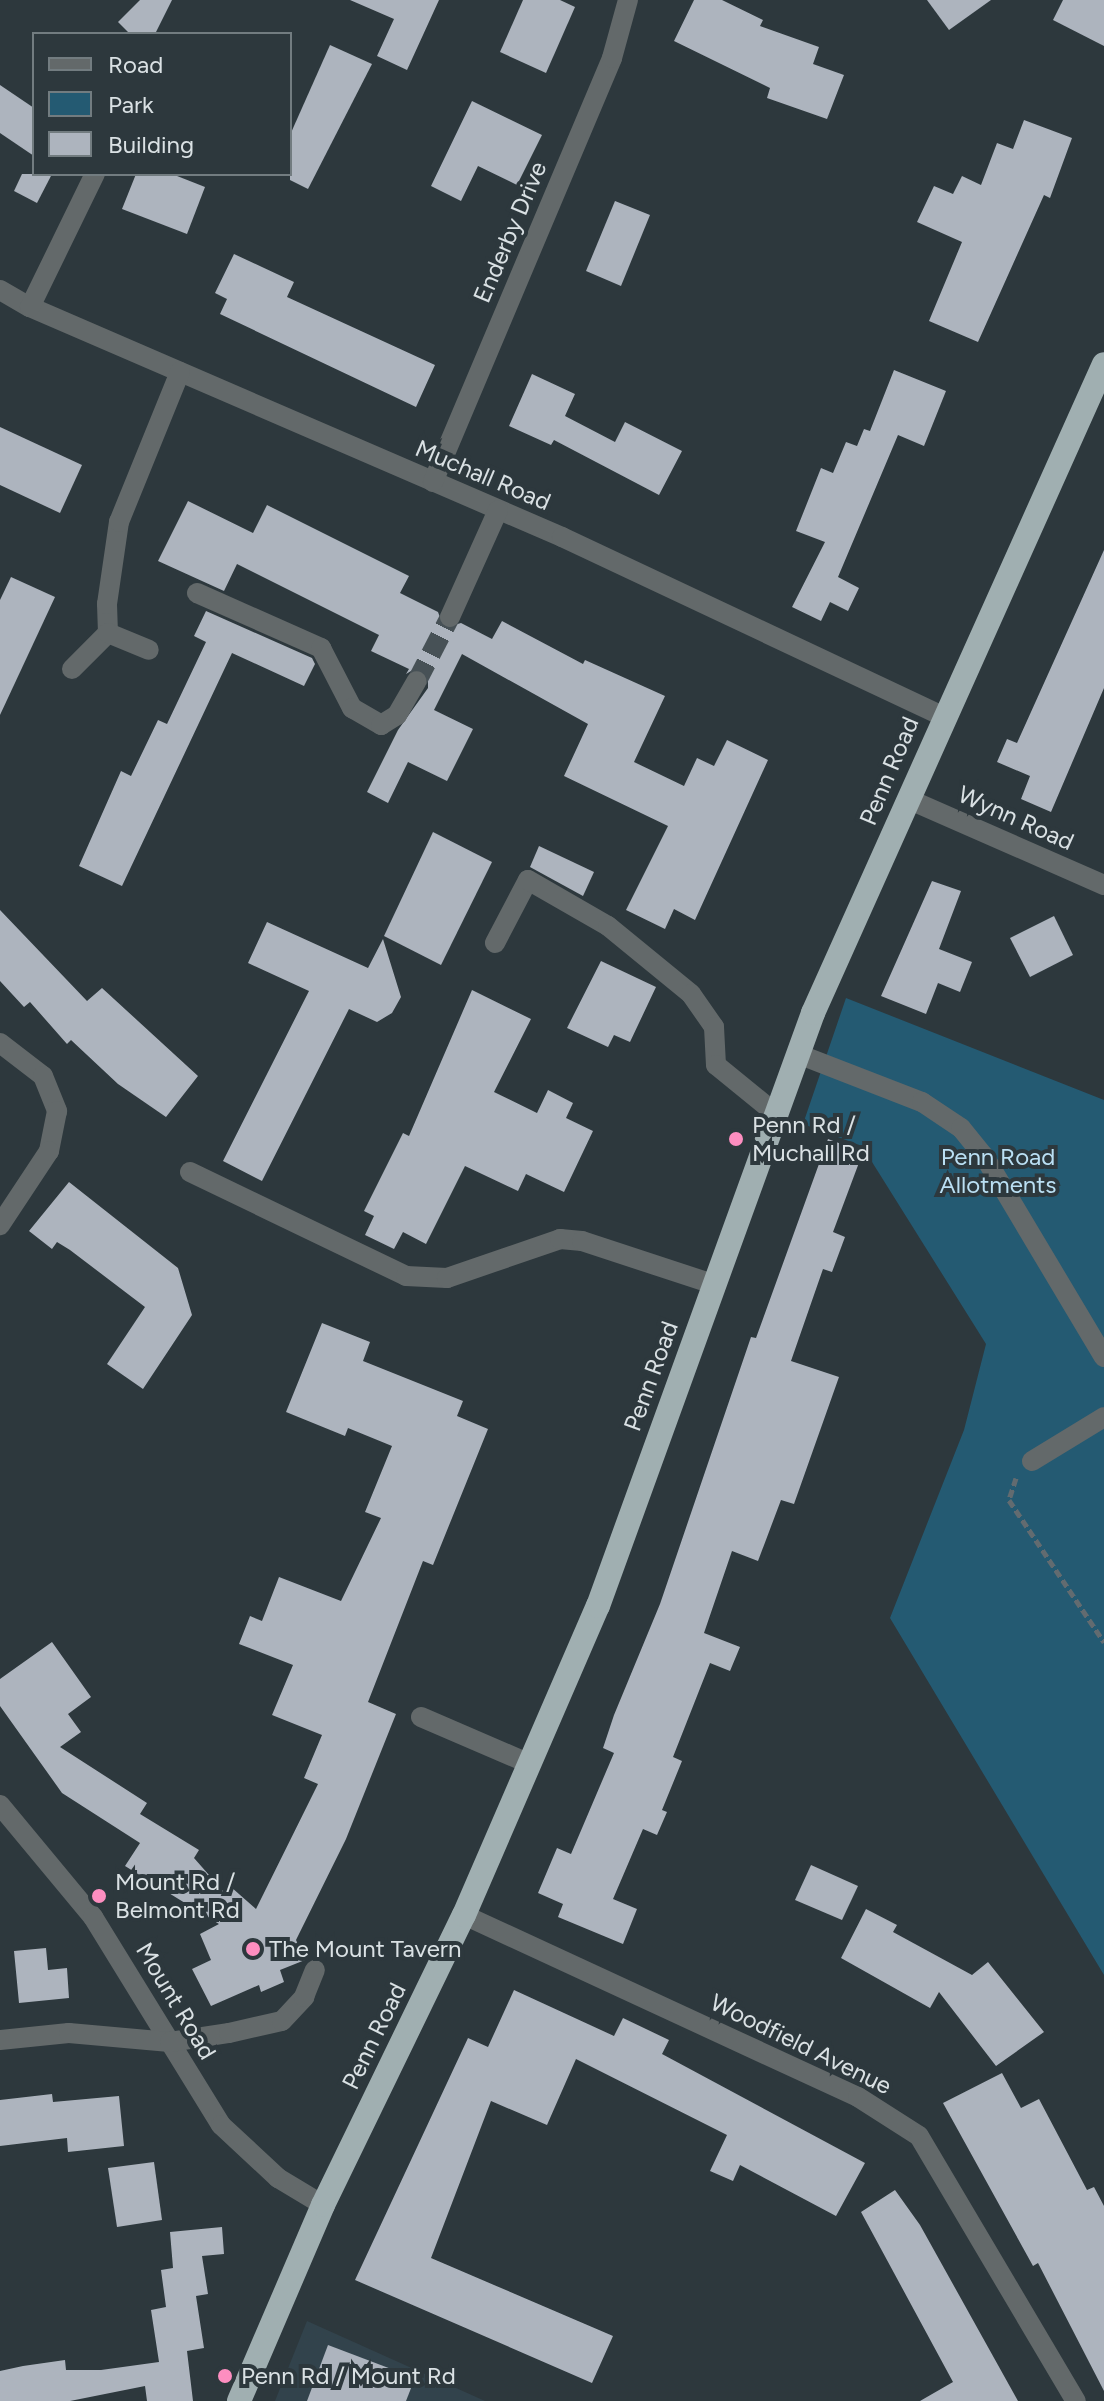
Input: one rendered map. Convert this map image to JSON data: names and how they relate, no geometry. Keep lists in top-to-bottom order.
{
  "streets": {
    "highway": ["Penn Road"],
    "street": [
      "Enderby Drive",
      "Muchall Road",
      "Wynn Road",
      "Mount Road",
      "Woodfield Avenue"
    ]
  },
  "crossings": [
    ["Enderby Drive", "Muchall Road"],
    ["Muchall Road", "Penn Road"],
    ["Penn Road", "Wynn Road"],
    ["Penn Road", "Mount Road"],
    ["Penn Road", "Woodfield Avenue"]
  ],
  "parks": ["Penn Road Allotments"],
  "places": [
    "Penn Rd / Muchall Rd",
    "Mount Rd / Belmont Rd",
    "The Mount Tavern",
    "Penn Rd / Mount Rd"
  ],
  "legend": ["Road", "Park", "Building"]
}
